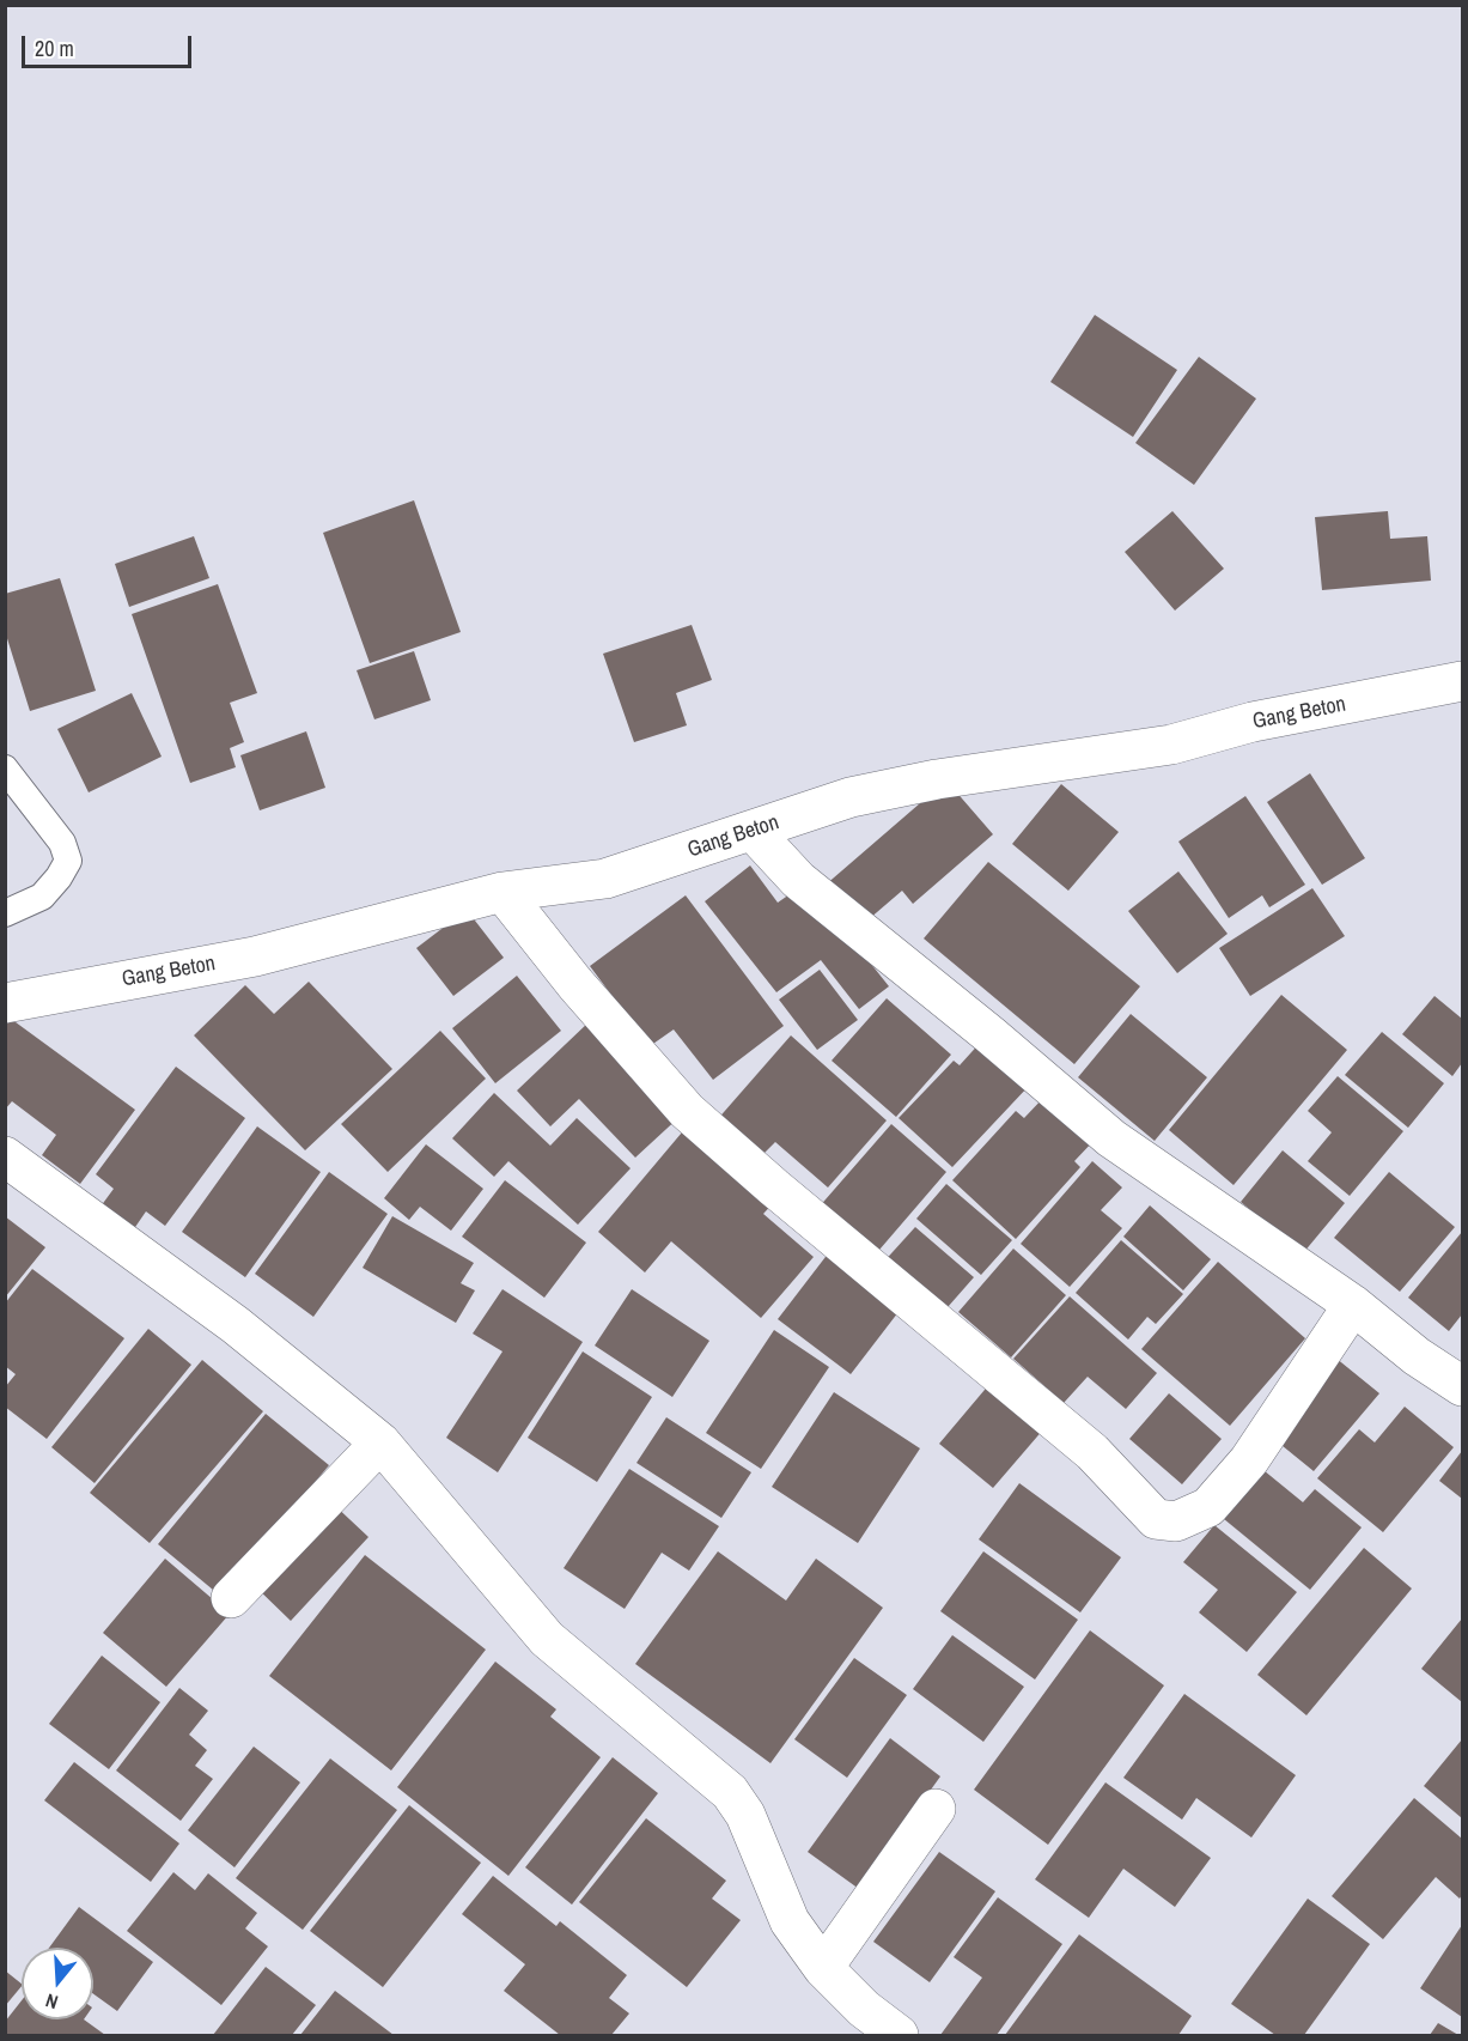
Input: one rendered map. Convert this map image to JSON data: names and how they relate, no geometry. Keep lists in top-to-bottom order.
{
  "streets": {
    "street": ["Gang Beton"]
  },
  "scale_bar": "20 m",
  "north": "bottom"
}
